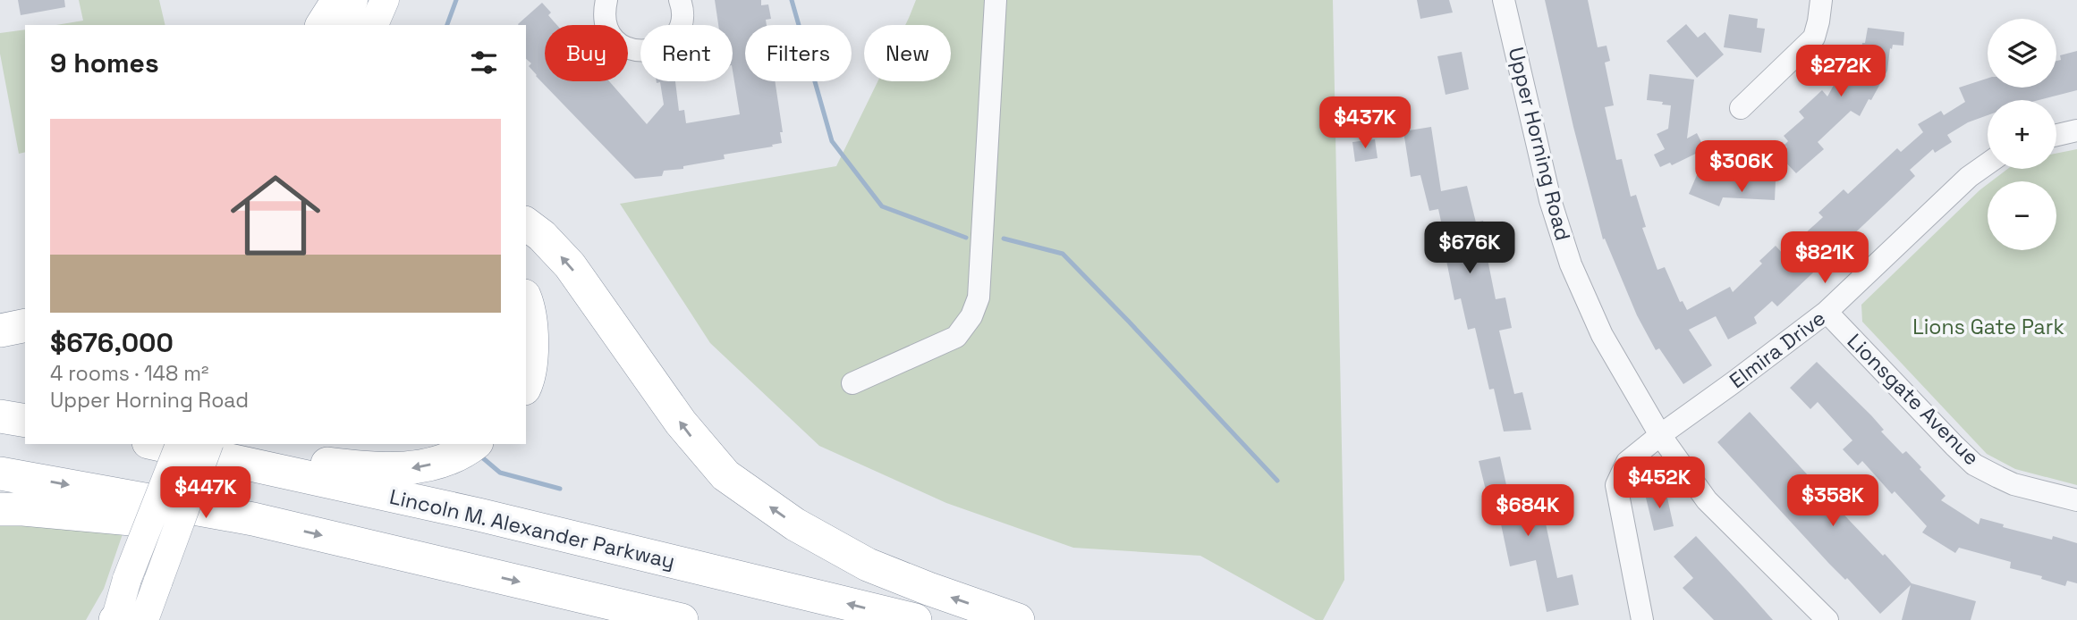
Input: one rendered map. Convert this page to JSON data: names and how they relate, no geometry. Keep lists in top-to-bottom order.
{
  "streets": {
    "highway": ["Lincoln M. Alexander Parkway"],
    "street": ["Upper Horning Road", "Elmira Drive", "Lionsgate Avenue"]
  },
  "crossings": [
    ["Upper Horning Road", "Elmira Drive"],
    ["Elmira Drive", "Lionsgate Avenue"]
  ],
  "parks": ["Lions Gate Park"],
  "page": {
    "map_buttons": ["+", "−"],
    "chip": [
      "Buy",
      "Rent",
      "Filters",
      "New"
    ],
    "heading": "9 homes",
    "price": [
      "$272K",
      "$437K",
      "$306K",
      "$676K",
      "$821K",
      "$452K",
      "$447K",
      "$358K",
      "$684K"
    ],
    "list": [
      {
        "name": "$676,000",
        "note": "4 rooms · 148 m² · Upper Horning Road"
      }
    ]
  }
}
